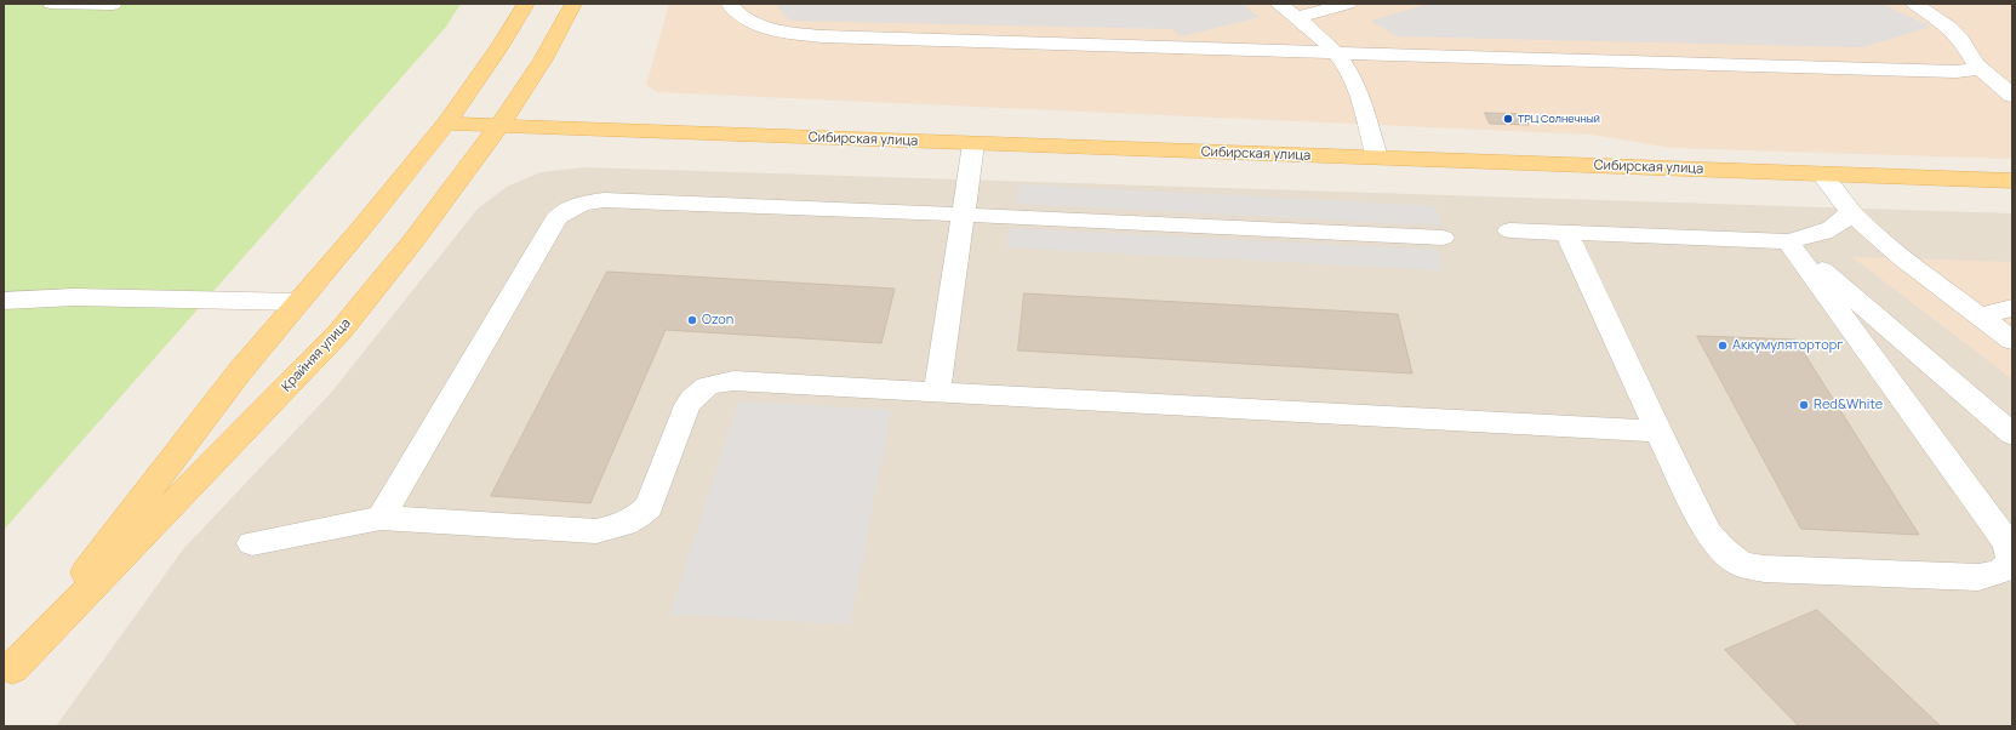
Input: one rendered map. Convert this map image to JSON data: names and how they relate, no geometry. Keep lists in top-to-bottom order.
{
  "streets": {
    "main road": ["Сибирская улица", "Крайняя улица"]
  },
  "crossings": [
    ["Сибирская улица", "Крайняя улица"]
  ],
  "places": [
    "ТРЦ Солнечный",
    "Ozon",
    "Аккумуляторторг",
    "Red&White"
  ]
}
